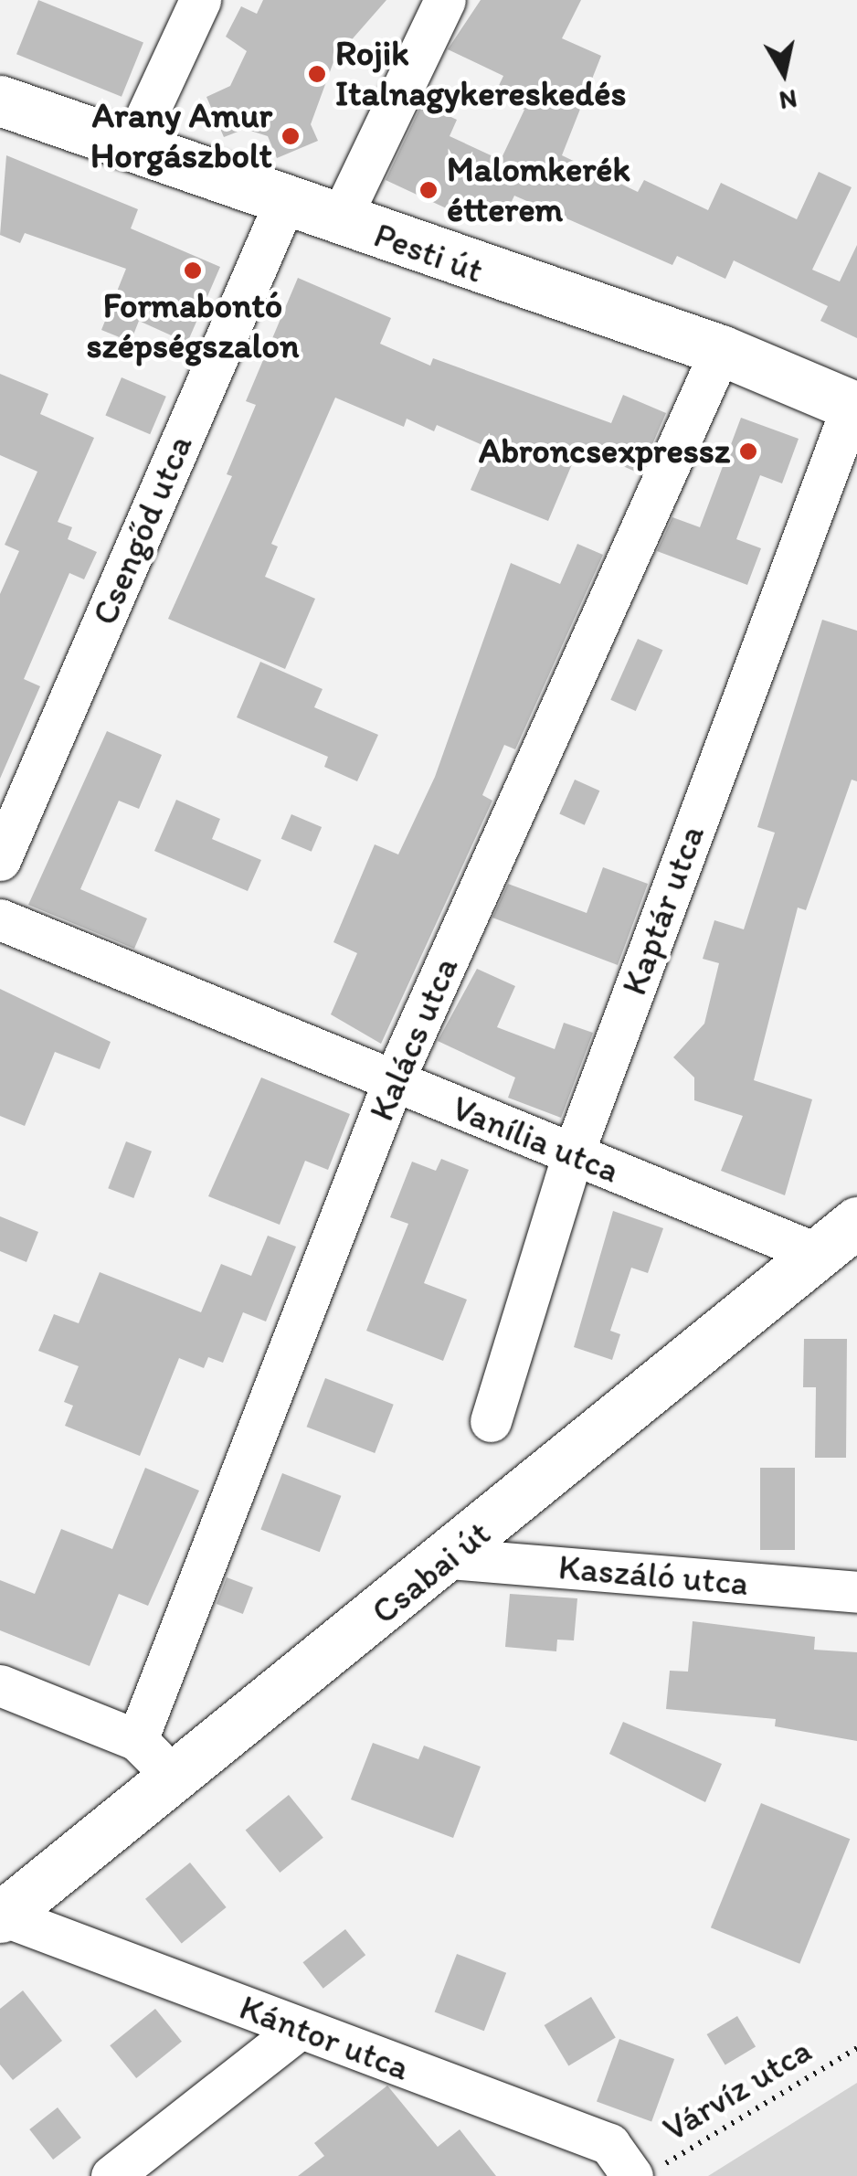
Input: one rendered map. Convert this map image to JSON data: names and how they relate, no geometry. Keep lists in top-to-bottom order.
{
  "streets": {
    "main road": ["Pesti út", "Csabai út"],
    "street": [
      "Csengőd utca",
      "Kaptár utca",
      "Kalács utca",
      "Vanília utca",
      "Kaszáló utca",
      "Kántor utca"
    ],
    "path": ["Várvíz utca"]
  },
  "crossings": [
    ["Pesti út", "Csengőd utca"],
    ["Pesti út", "Kaptár utca"],
    ["Pesti út", "Kalács utca"],
    ["Kaptár utca", "Vanília utca"],
    ["Kalács utca", "Vanília utca"],
    ["Vanília utca", "Csabai út"],
    ["Csabai út", "Kaszáló utca"],
    ["Csabai út", "Kántor utca"],
    ["Kántor utca", "Várvíz utca"]
  ],
  "places": [
    "Rojik Italnagykereskedés",
    "Arany Amur Horgászbolt",
    "Malomkerék étterem",
    "Formabontó szépségszalon",
    "Abroncsexpressz"
  ],
  "north": "bottom"
}
